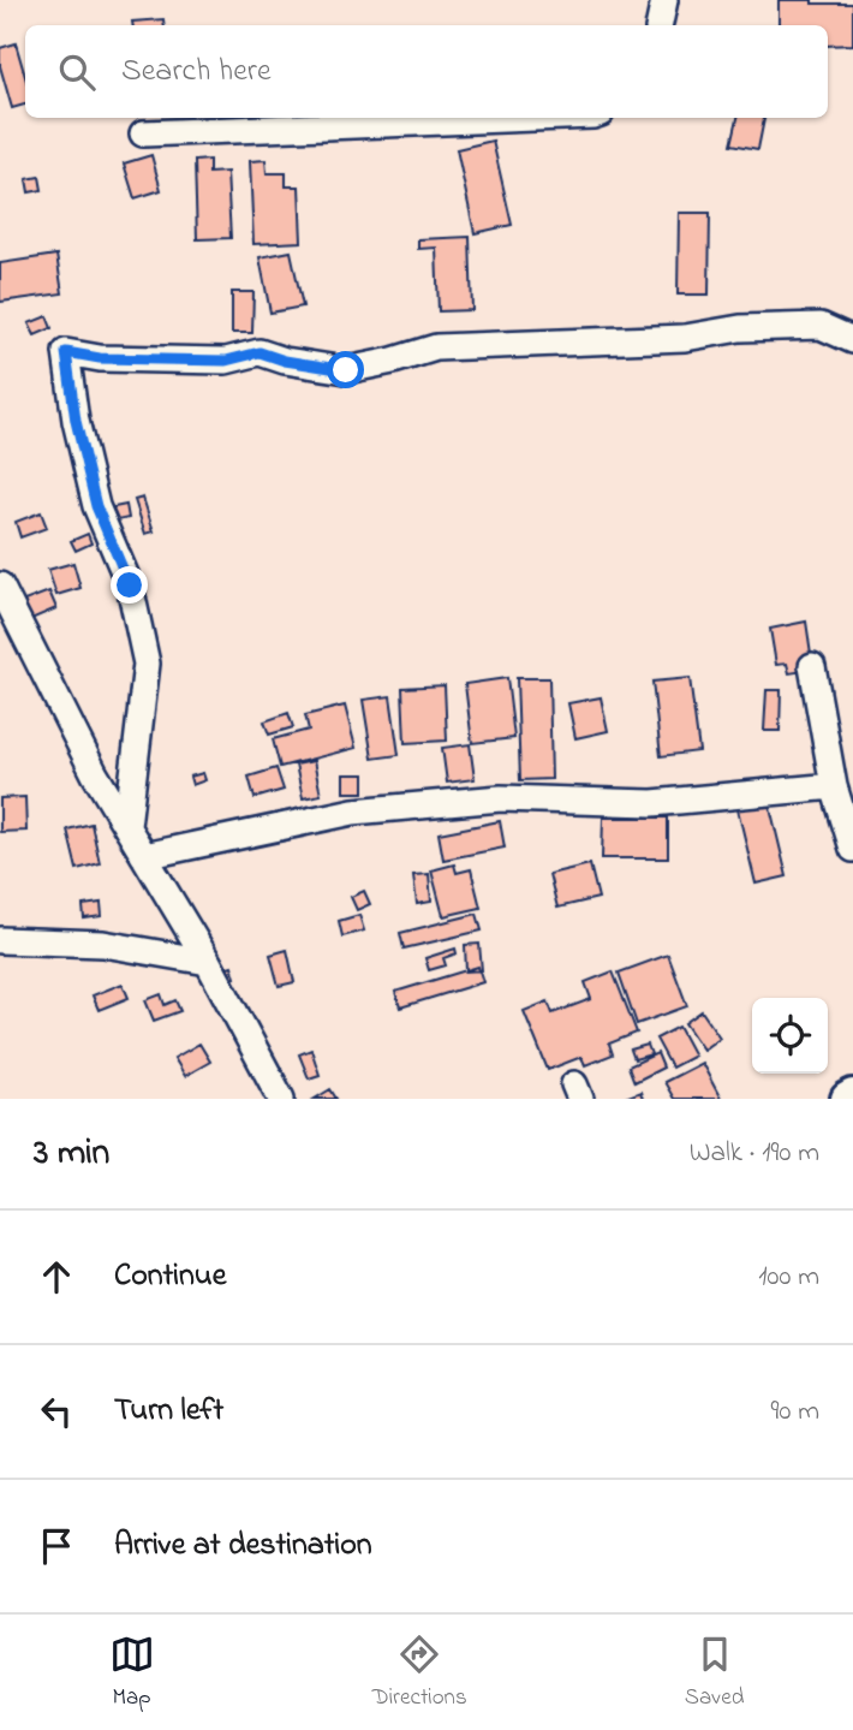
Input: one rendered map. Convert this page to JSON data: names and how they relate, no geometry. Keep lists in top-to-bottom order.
{
  "page": {
    "search": "Search here",
    "heading": ["3 min", "Walk · 190 m"],
    "list": [
      ["Continue", "100 m"],
      ["Turn left", "90 m"],
      "Arrive at destination"
    ],
    "nav": ["Map", "Directions", "Saved"]
  }
}
